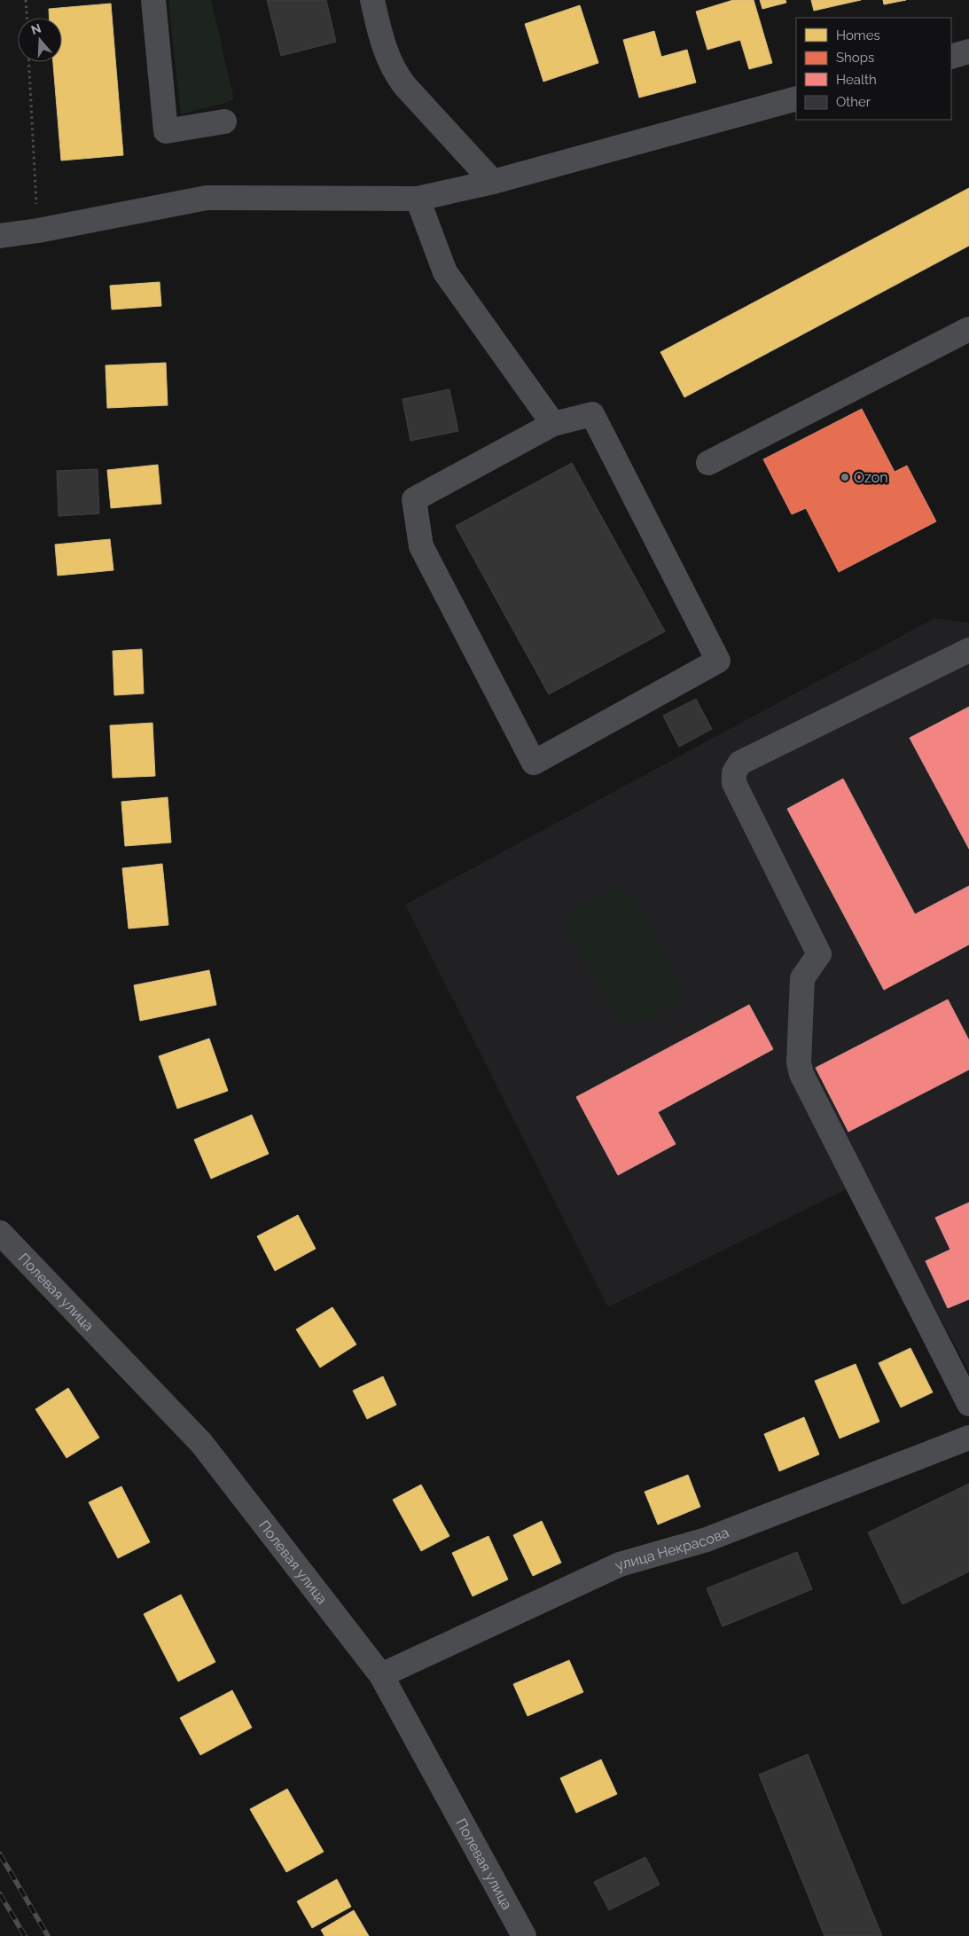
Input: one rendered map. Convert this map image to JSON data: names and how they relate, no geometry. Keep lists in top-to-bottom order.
{
  "streets": {
    "street": ["Полевая улица", "улица Некрасова"]
  },
  "crossings": [
    ["Полевая улица", "улица Некрасова"]
  ],
  "places": ["Ozon"],
  "legend": [
    "Homes",
    "Shops",
    "Health",
    "Other"
  ],
  "north": "top"
}
